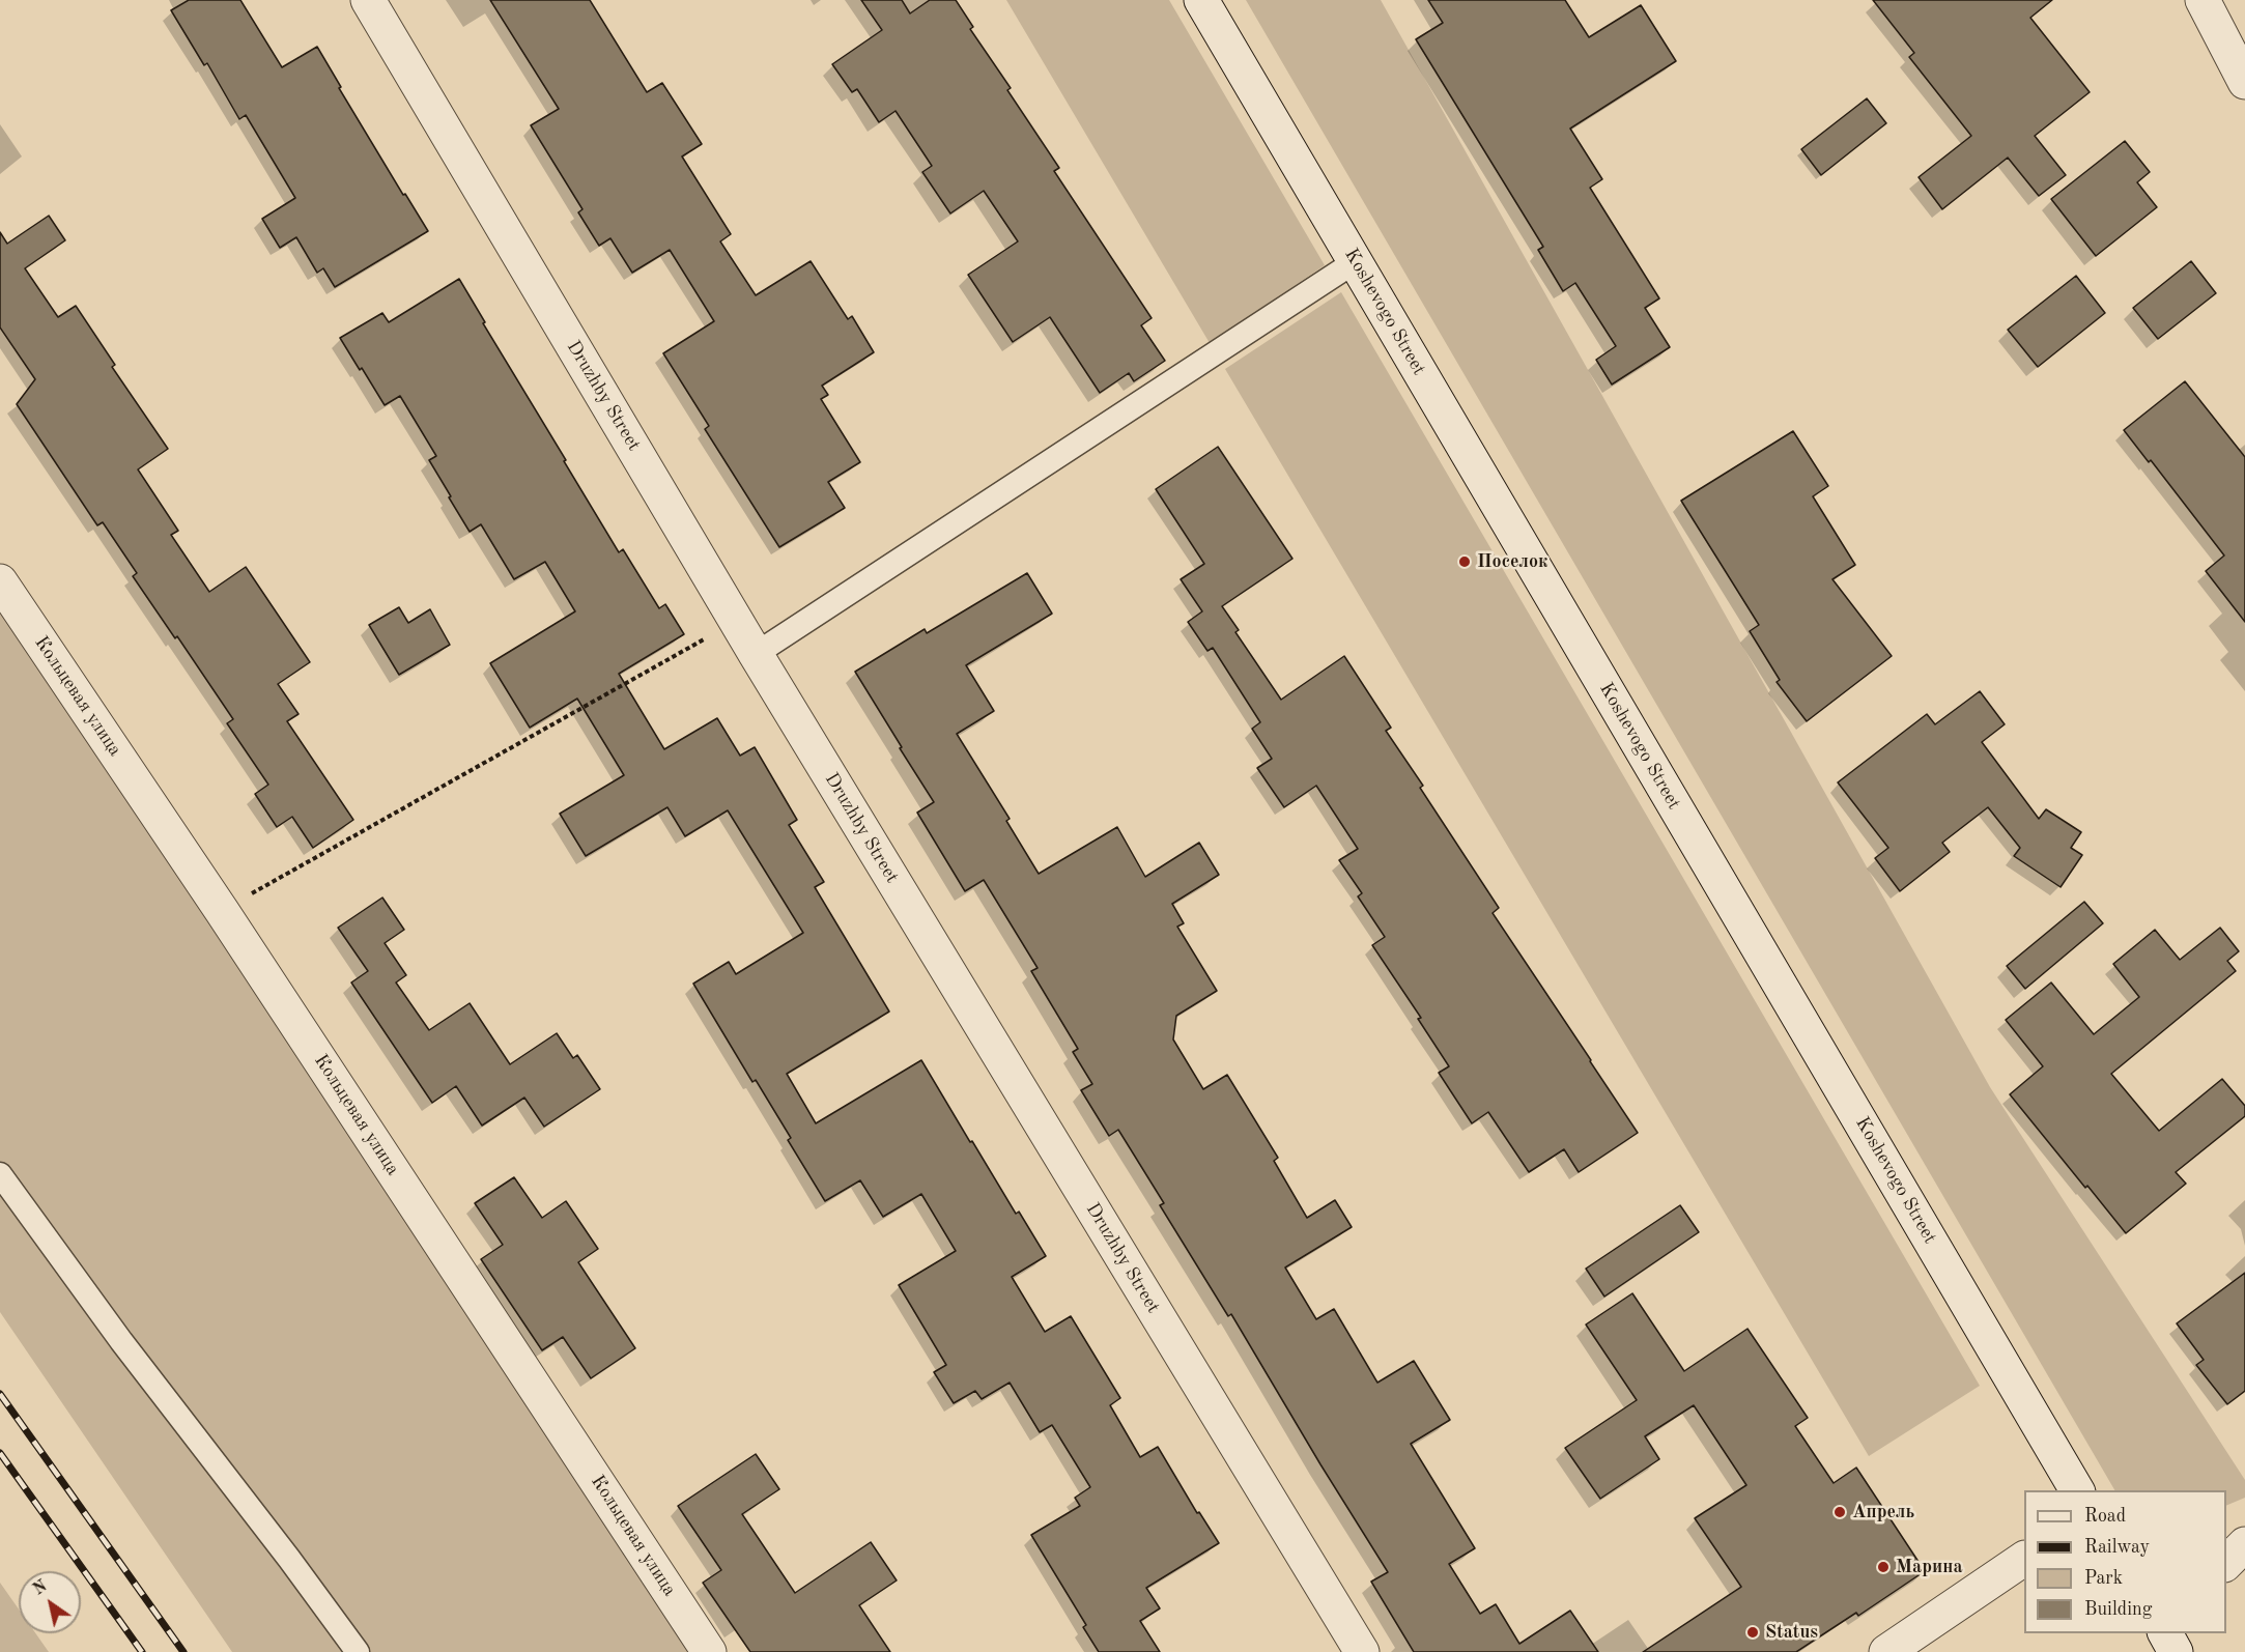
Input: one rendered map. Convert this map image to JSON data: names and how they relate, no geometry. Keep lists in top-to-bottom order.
{
  "streets": {
    "street": ["Koshevogo Street", "Druzhby Street", "Кольцевая улица"]
  },
  "places": [
    "Поселок",
    "Апрель",
    "Марина",
    "Status"
  ],
  "legend": [
    "Road",
    "Railway",
    "Park",
    "Building"
  ],
  "north": "top left"
}
